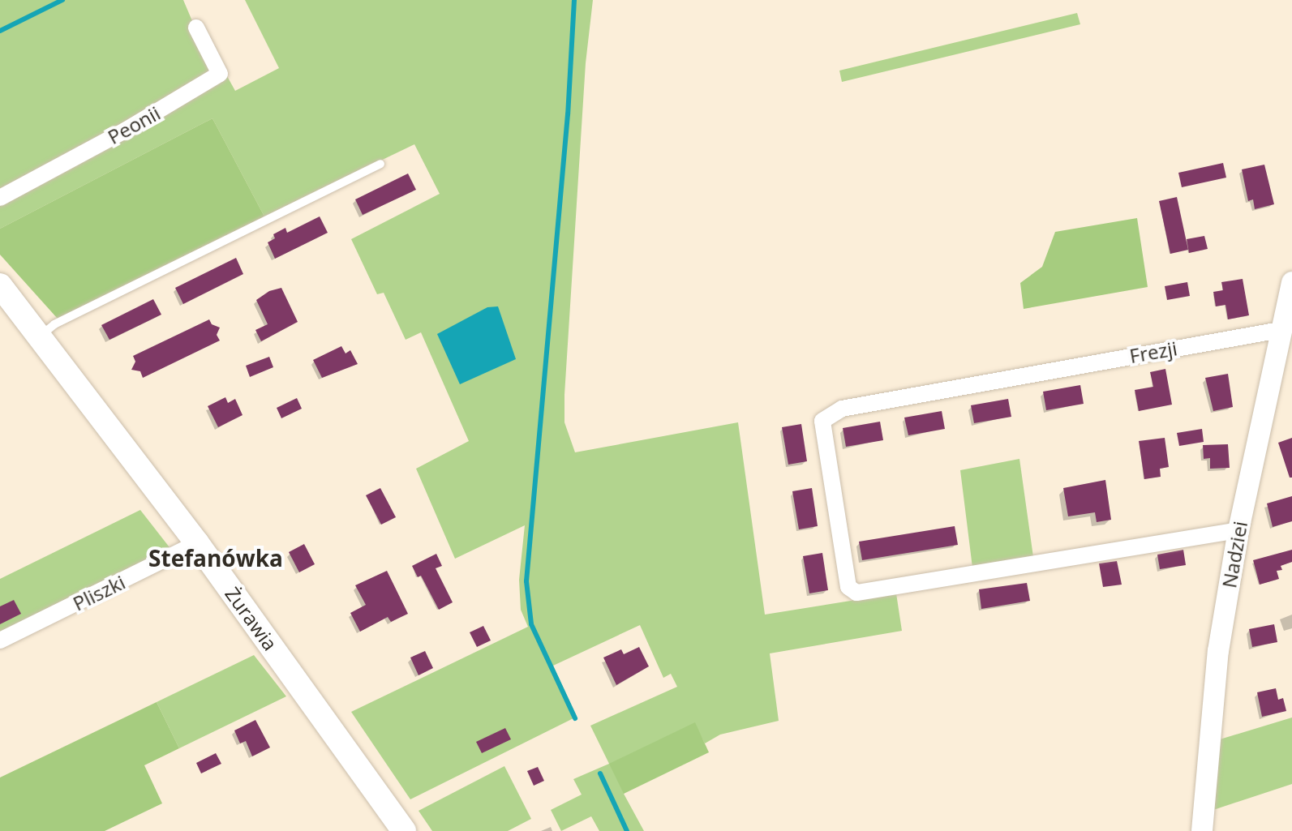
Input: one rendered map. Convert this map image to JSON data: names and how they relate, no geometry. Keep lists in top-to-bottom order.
{
  "streets": {
    "main road": ["Żurawia"],
    "street": [
      "Peonii",
      "Frezji",
      "Nadziei",
      "Pliszki"
    ]
  },
  "crossings": [
    ["Frezji", "Nadziei"],
    ["Pliszki", "Żurawia"]
  ],
  "districts": ["Stefanówka"]
}
